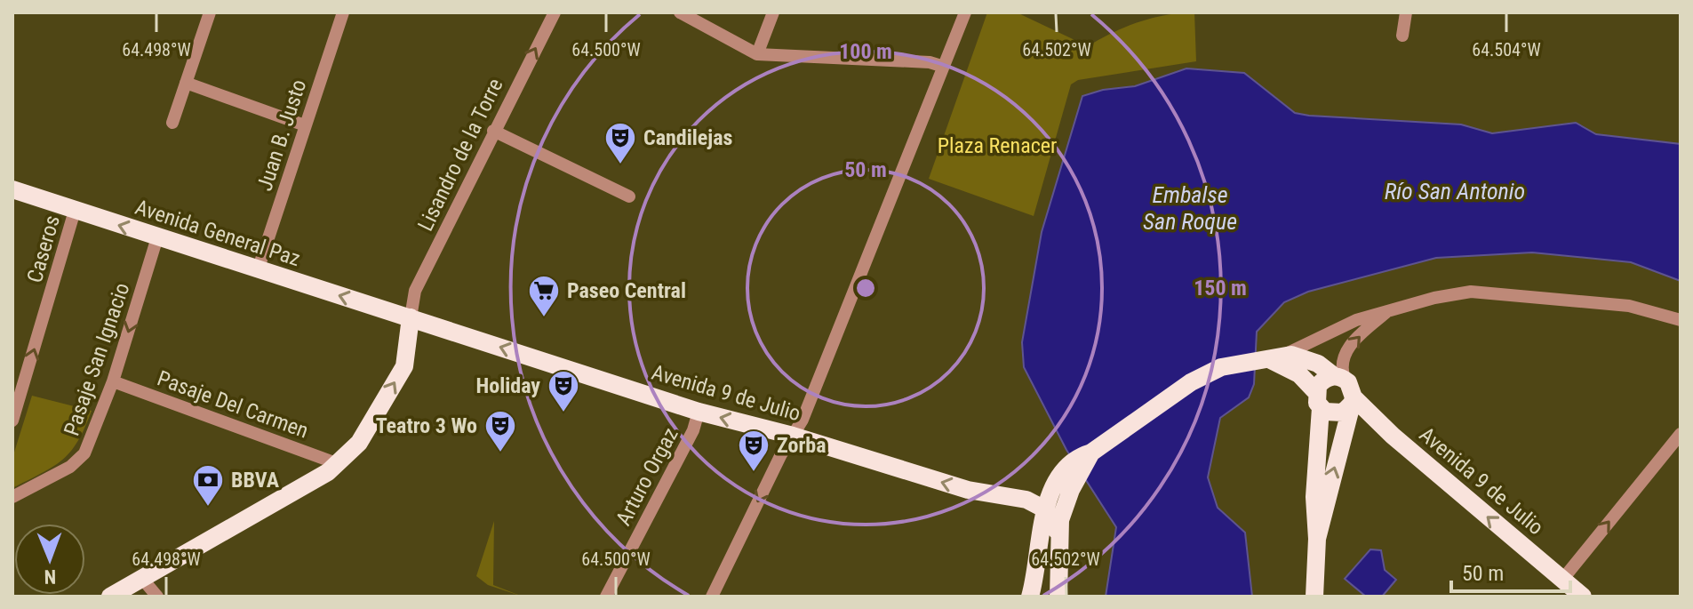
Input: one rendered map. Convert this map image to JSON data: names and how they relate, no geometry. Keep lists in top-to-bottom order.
{
  "streets": {
    "main road": ["Avenida General Paz", "Avenida 9 de Julio"],
    "street": [
      "Juan B. Justo",
      "Lisandro de la Torre",
      "Caseros",
      "Pasaje San Ignacio",
      "Pasaje Del Carmen",
      "Arturo Orgaz"
    ]
  },
  "crossings": [
    ["Juan B. Justo", "Avenida General Paz"],
    ["Lisandro de la Torre", "Avenida General Paz"],
    ["Lisandro de la Torre", "Avenida 9 de Julio"],
    ["Avenida General Paz", "Caseros"],
    ["Avenida General Paz", "Pasaje San Ignacio"],
    ["Avenida General Paz", "Avenida 9 de Julio"],
    ["Pasaje San Ignacio", "Pasaje Del Carmen"],
    ["Avenida 9 de Julio", "Arturo Orgaz"]
  ],
  "one_way": [
    "Lisandro de la Torre",
    "Avenida General Paz",
    "Caseros",
    "Pasaje San Ignacio",
    "Avenida 9 de Julio"
  ],
  "water": ["Río San Antonio", "Embalse San Roque"],
  "parks": ["Plaza Renacer"],
  "places": {
    "theatre": [
      "Candilejas",
      "Holiday",
      "Teatro 3 Wo",
      "Zorba"
    ],
    "supermarket": ["Paseo Central"],
    "bank": ["BBVA"]
  },
  "scale_bar": "50 m",
  "north": "bottom",
  "coordinates": [
    "64.498°W",
    "64.500°W",
    "64.502°W",
    "64.504°W"
  ],
  "rings": ["100 m", "50 m", "150 m"]
}
